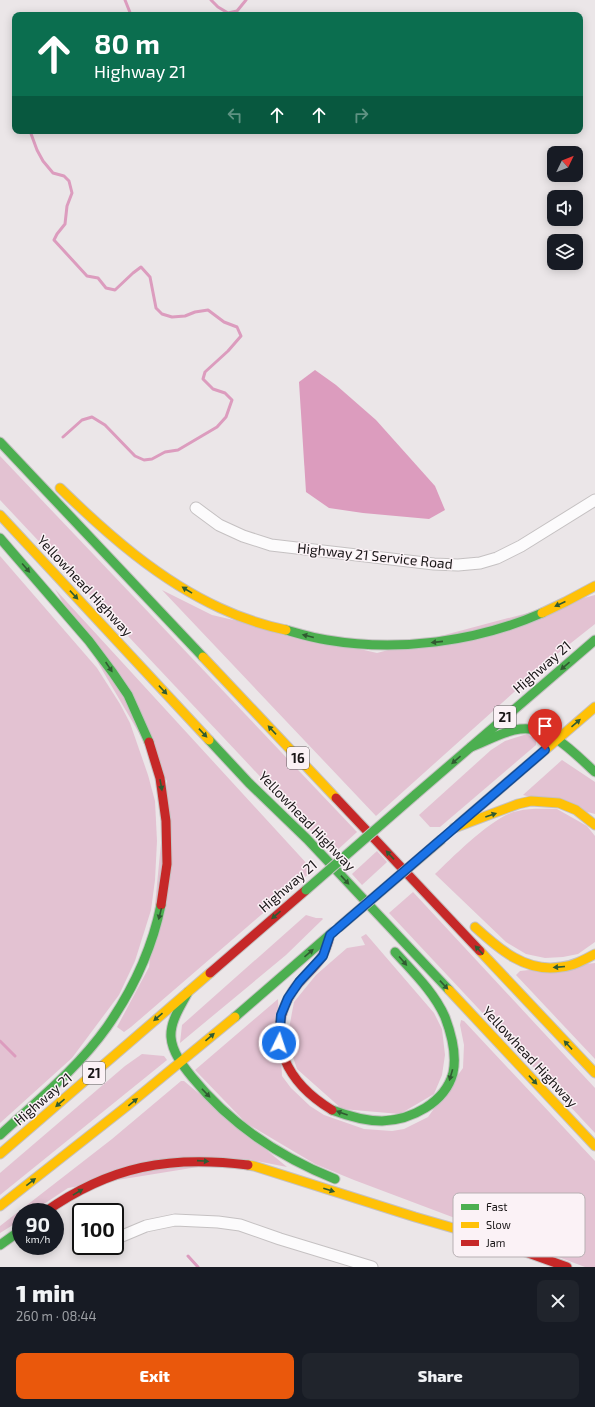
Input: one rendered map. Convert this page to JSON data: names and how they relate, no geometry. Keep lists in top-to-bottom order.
{
  "streets": {
    "main road": [
      "Yellowhead Highway",
      "Highway 21",
      "21",
      "16"
    ],
    "street": ["Highway 21 Service Road"]
  },
  "legend": ["Fast", "Slow", "Jam"],
  "north": "top right",
  "page": {
    "turn": ["80 m", "Highway 21"],
    "speed": "90 km/h",
    "limit": "100",
    "heading": ["1 min", "260 m · 08:44"],
    "buttons": ["Exit", "Share"]
  }
}
